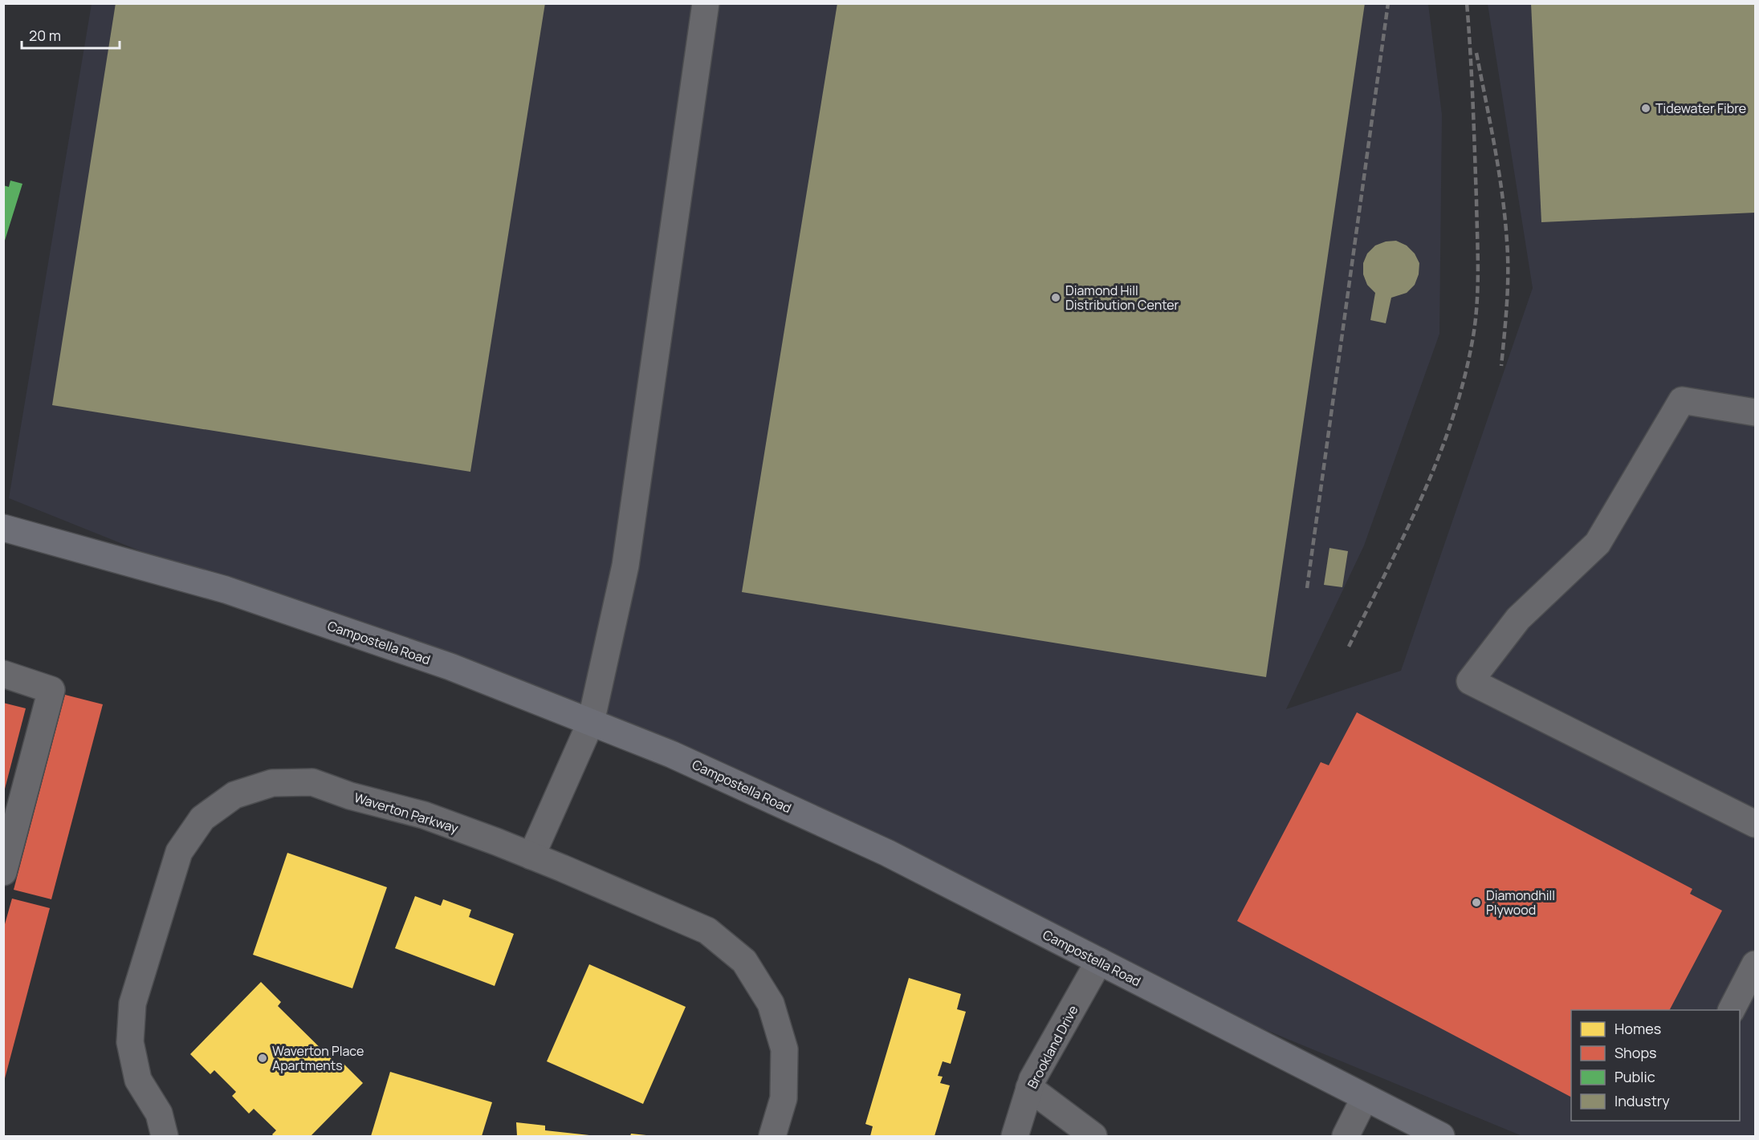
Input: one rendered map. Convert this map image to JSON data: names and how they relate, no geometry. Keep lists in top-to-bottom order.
{
  "streets": {
    "main road": ["Campostella Road"],
    "street": ["Waverton Parkway", "Brookland Drive"]
  },
  "crossings": [
    ["Campostella Road", "Brookland Drive"]
  ],
  "places": [
    "Tidewater Fibre",
    "Diamond Hill Distribution Center",
    "Diamondhill Plywood",
    "Waverton Place Apartments"
  ],
  "legend": [
    "Homes",
    "Shops",
    "Public",
    "Industry"
  ],
  "scale_bar": "20 m"
}
